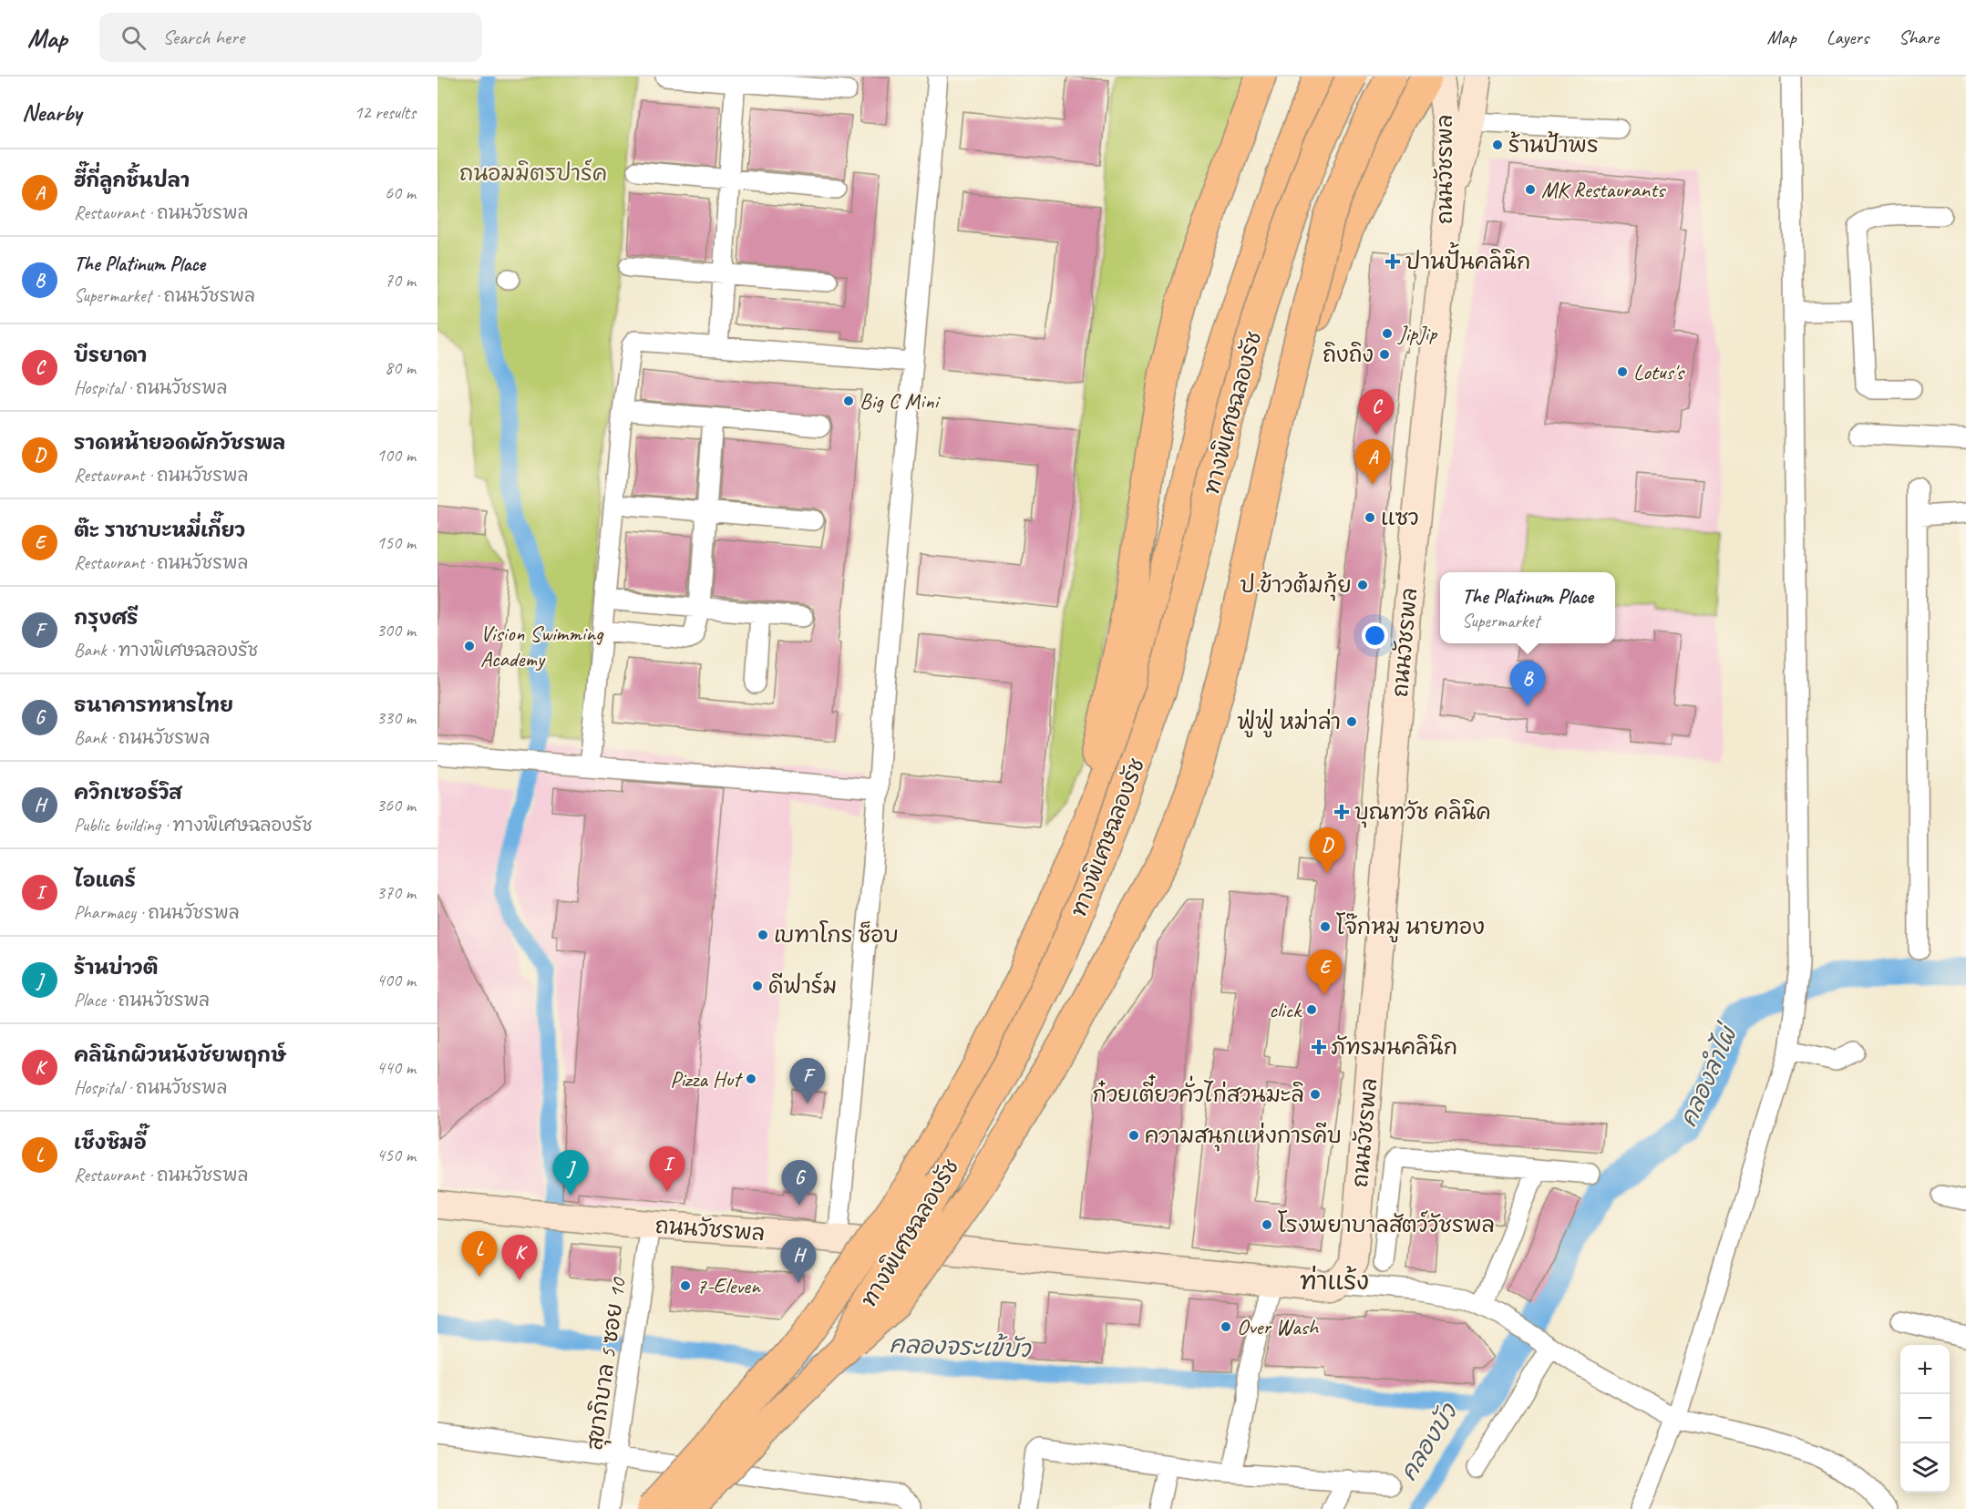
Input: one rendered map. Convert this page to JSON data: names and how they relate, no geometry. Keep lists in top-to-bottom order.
{
  "streets": {
    "highway": ["ทางพิเศษฉลองรัช"],
    "main road": ["ถนนวัชรพล"],
    "street": ["สุขาภิบาล 5 ซอย 10"]
  },
  "crossings": [
    ["ถนนวัชรพล", "สุขาภิบาล 5 ซอย 10"]
  ],
  "districts": ["ท่าแร้ง"],
  "water": ["คลองลำไผ่", "คลองจระเข้บัว", "คลองบัว"],
  "parks": ["ถนอมมิตรปาร์ค"],
  "places": {
    "other": [
      "ร้านป้าพร",
      "MK Restaurants",
      "JipJip",
      "ถิงถิง",
      "Lotus's",
      "Big C Mini",
      "แซว",
      "ป.ข้าวต้มกุ้ย",
      "Vision Swimming Academy",
      "ฟู่ฟู่ หม่าล่า",
      "โจ๊กหมู นายทอง",
      "เบทาโกร ช็อบ",
      "ดีฟาร์ม",
      "click",
      "Pizza Hut",
      "ก๋วยเตี๋ยวคั่วไก่สวนมะลิ",
      "ความสนุกแห่งการคีบ",
      "โรงพยาบาลสัตว์วัชรพล",
      "7-Eleven",
      "Over Wash"
    ],
    "health": ["ปานปั้นคลินิก", "บุณทวัช คลินิค", "ภัทรมนคลินิก"]
  },
  "page": {
    "header": "Map",
    "search": "Search here",
    "nav": ["Map", "Layers", "Share"],
    "heading": ["Nearby", "12 results"],
    "list": [
      {
        "mark": "A",
        "name": "ฮี๊กี่ลูกชิ้นปลา",
        "note": "Restaurant · ถนนวัชรพล",
        "value": "60 m"
      },
      {
        "mark": "B",
        "name": "The Platinum Place",
        "note": "Supermarket · ถนนวัชรพล",
        "value": "70 m"
      },
      {
        "mark": "C",
        "name": "บีรยาดา",
        "note": "Hospital · ถนนวัชรพล",
        "value": "80 m"
      },
      {
        "mark": "D",
        "name": "ราดหน้ายอดผักวัชรพล",
        "note": "Restaurant · ถนนวัชรพล",
        "value": "100 m"
      },
      {
        "mark": "E",
        "name": "ต๊ะ ราชาบะหมี่เกี๊ยว",
        "note": "Restaurant · ถนนวัชรพล",
        "value": "150 m"
      },
      {
        "mark": "F",
        "name": "กรุงศรี",
        "note": "Bank · ทางพิเศษฉลองรัช",
        "value": "300 m"
      },
      {
        "mark": "G",
        "name": "ธนาคารทหารไทย",
        "note": "Bank · ถนนวัชรพล",
        "value": "330 m"
      },
      {
        "mark": "H",
        "name": "ควิกเซอร์วิส",
        "note": "Public building · ทางพิเศษฉลองรัช",
        "value": "360 m"
      },
      {
        "mark": "I",
        "name": "ไอแคร์",
        "note": "Pharmacy · ถนนวัชรพล",
        "value": "370 m"
      },
      {
        "mark": "J",
        "name": "ร้านบ่าวติ",
        "note": "Place · ถนนวัชรพล",
        "value": "400 m"
      },
      {
        "mark": "K",
        "name": "คลินิกผิวหนังชัยพฤกษ์",
        "note": "Hospital · ถนนวัชรพล",
        "value": "440 m"
      },
      {
        "mark": "L",
        "name": "เช็งซิมอี๊",
        "note": "Restaurant · ถนนวัชรพล",
        "value": "450 m"
      }
    ],
    "pins": [
      "C",
      "A",
      "B",
      "D",
      "E",
      "F",
      "I",
      "J",
      "G",
      "L",
      "K",
      "H"
    ],
    "popup": ["The Platinum Place", "Supermarket"],
    "map_buttons": ["+", "−"]
  }
}
